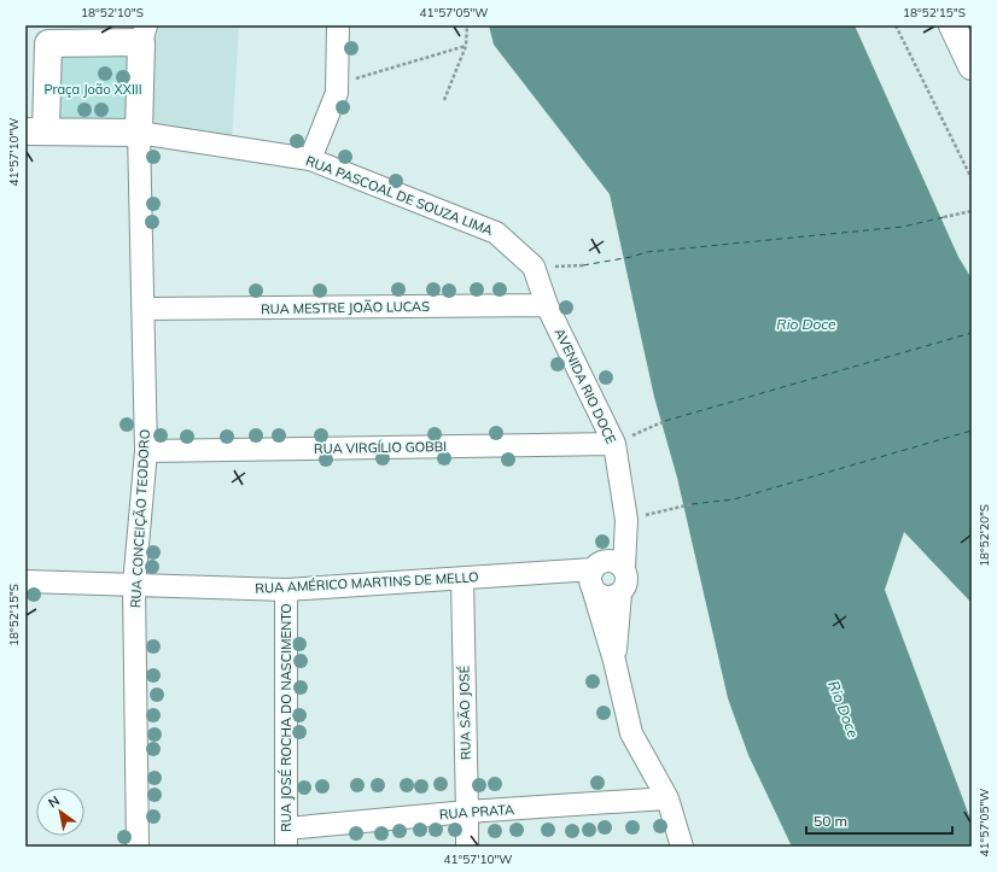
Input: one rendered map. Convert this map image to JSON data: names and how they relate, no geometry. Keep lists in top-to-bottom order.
{
  "streets": {
    "street": [
      "RUA PASCOAL DE SOUZA LIMA",
      "RUA MESTRE JOÃO LUCAS",
      "AVENIDA RIO DOCE",
      "RUA VIRGÍLIO GOBBI",
      "RUA CONCEIÇÃO TEODORO",
      "RUA AMÉRICO MARTINS DE MELLO",
      "RUA SÃO JOSÉ",
      "RUA JOSÉ ROCHA DO NASCIMENTO",
      "RUA PRATA"
    ]
  },
  "crossings": [
    ["RUA PASCOAL DE SOUZA LIMA", "AVENIDA RIO DOCE"],
    ["RUA PASCOAL DE SOUZA LIMA", "RUA CONCEIÇÃO TEODORO"],
    ["RUA MESTRE JOÃO LUCAS", "AVENIDA RIO DOCE"],
    ["RUA MESTRE JOÃO LUCAS", "RUA CONCEIÇÃO TEODORO"],
    ["AVENIDA RIO DOCE", "RUA VIRGÍLIO GOBBI"],
    ["AVENIDA RIO DOCE", "RUA AMÉRICO MARTINS DE MELLO"],
    ["AVENIDA RIO DOCE", "RUA PRATA"],
    ["RUA VIRGÍLIO GOBBI", "RUA CONCEIÇÃO TEODORO"],
    ["RUA CONCEIÇÃO TEODORO", "RUA AMÉRICO MARTINS DE MELLO"],
    ["RUA AMÉRICO MARTINS DE MELLO", "RUA SÃO JOSÉ"],
    ["RUA AMÉRICO MARTINS DE MELLO", "RUA JOSÉ ROCHA DO NASCIMENTO"],
    ["RUA SÃO JOSÉ", "RUA PRATA"],
    ["RUA JOSÉ ROCHA DO NASCIMENTO", "RUA PRATA"]
  ],
  "water": ["Rio Doce"],
  "parks": ["Praça João XXIII"],
  "scale_bar": "50 m",
  "north": "top left",
  "coordinates": [
    "18°52'10\"S",
    "41°57'05\"W",
    "18°52'15\"S",
    "41°57'10\"W",
    "18°52'20\"S"
  ]
}
